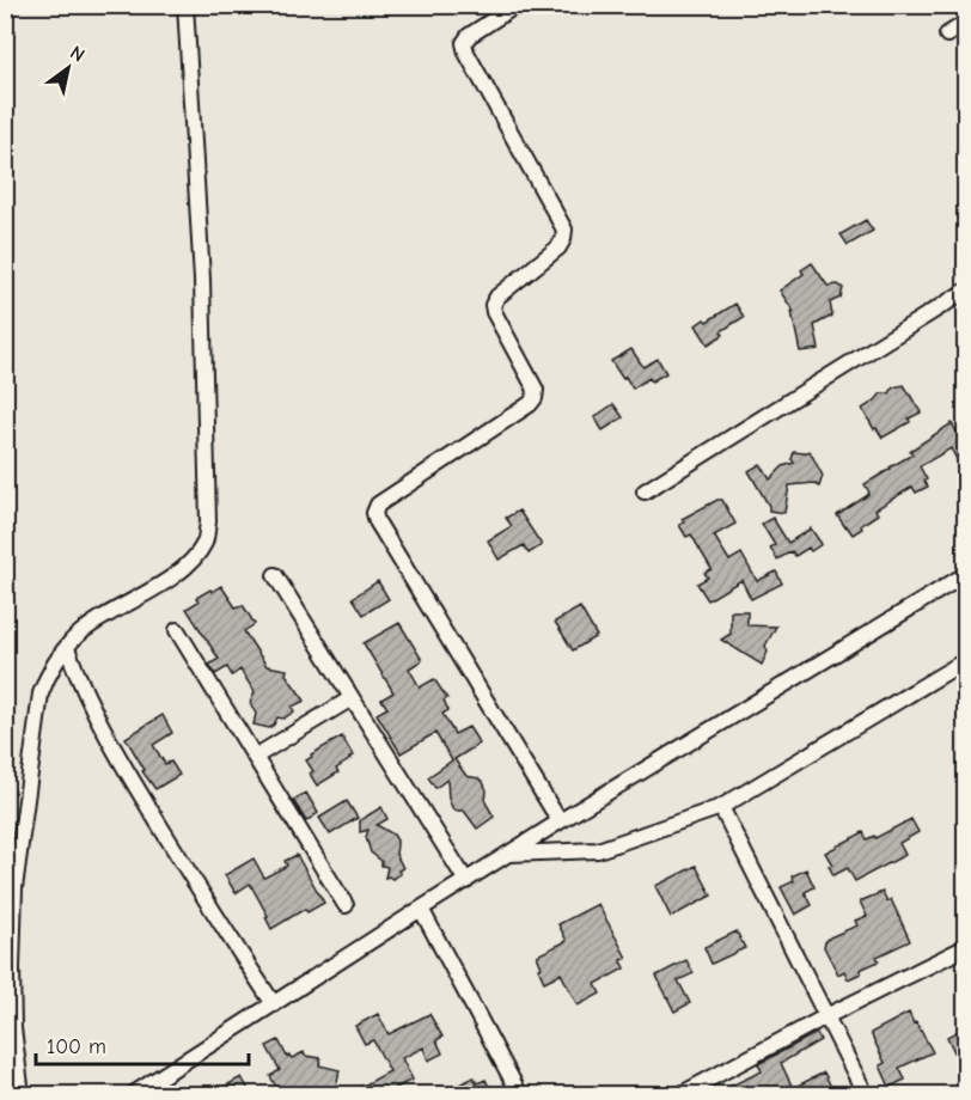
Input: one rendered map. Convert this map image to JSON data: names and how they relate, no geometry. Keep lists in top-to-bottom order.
{
  "scale_bar": "100 m",
  "north": "top right"
}
